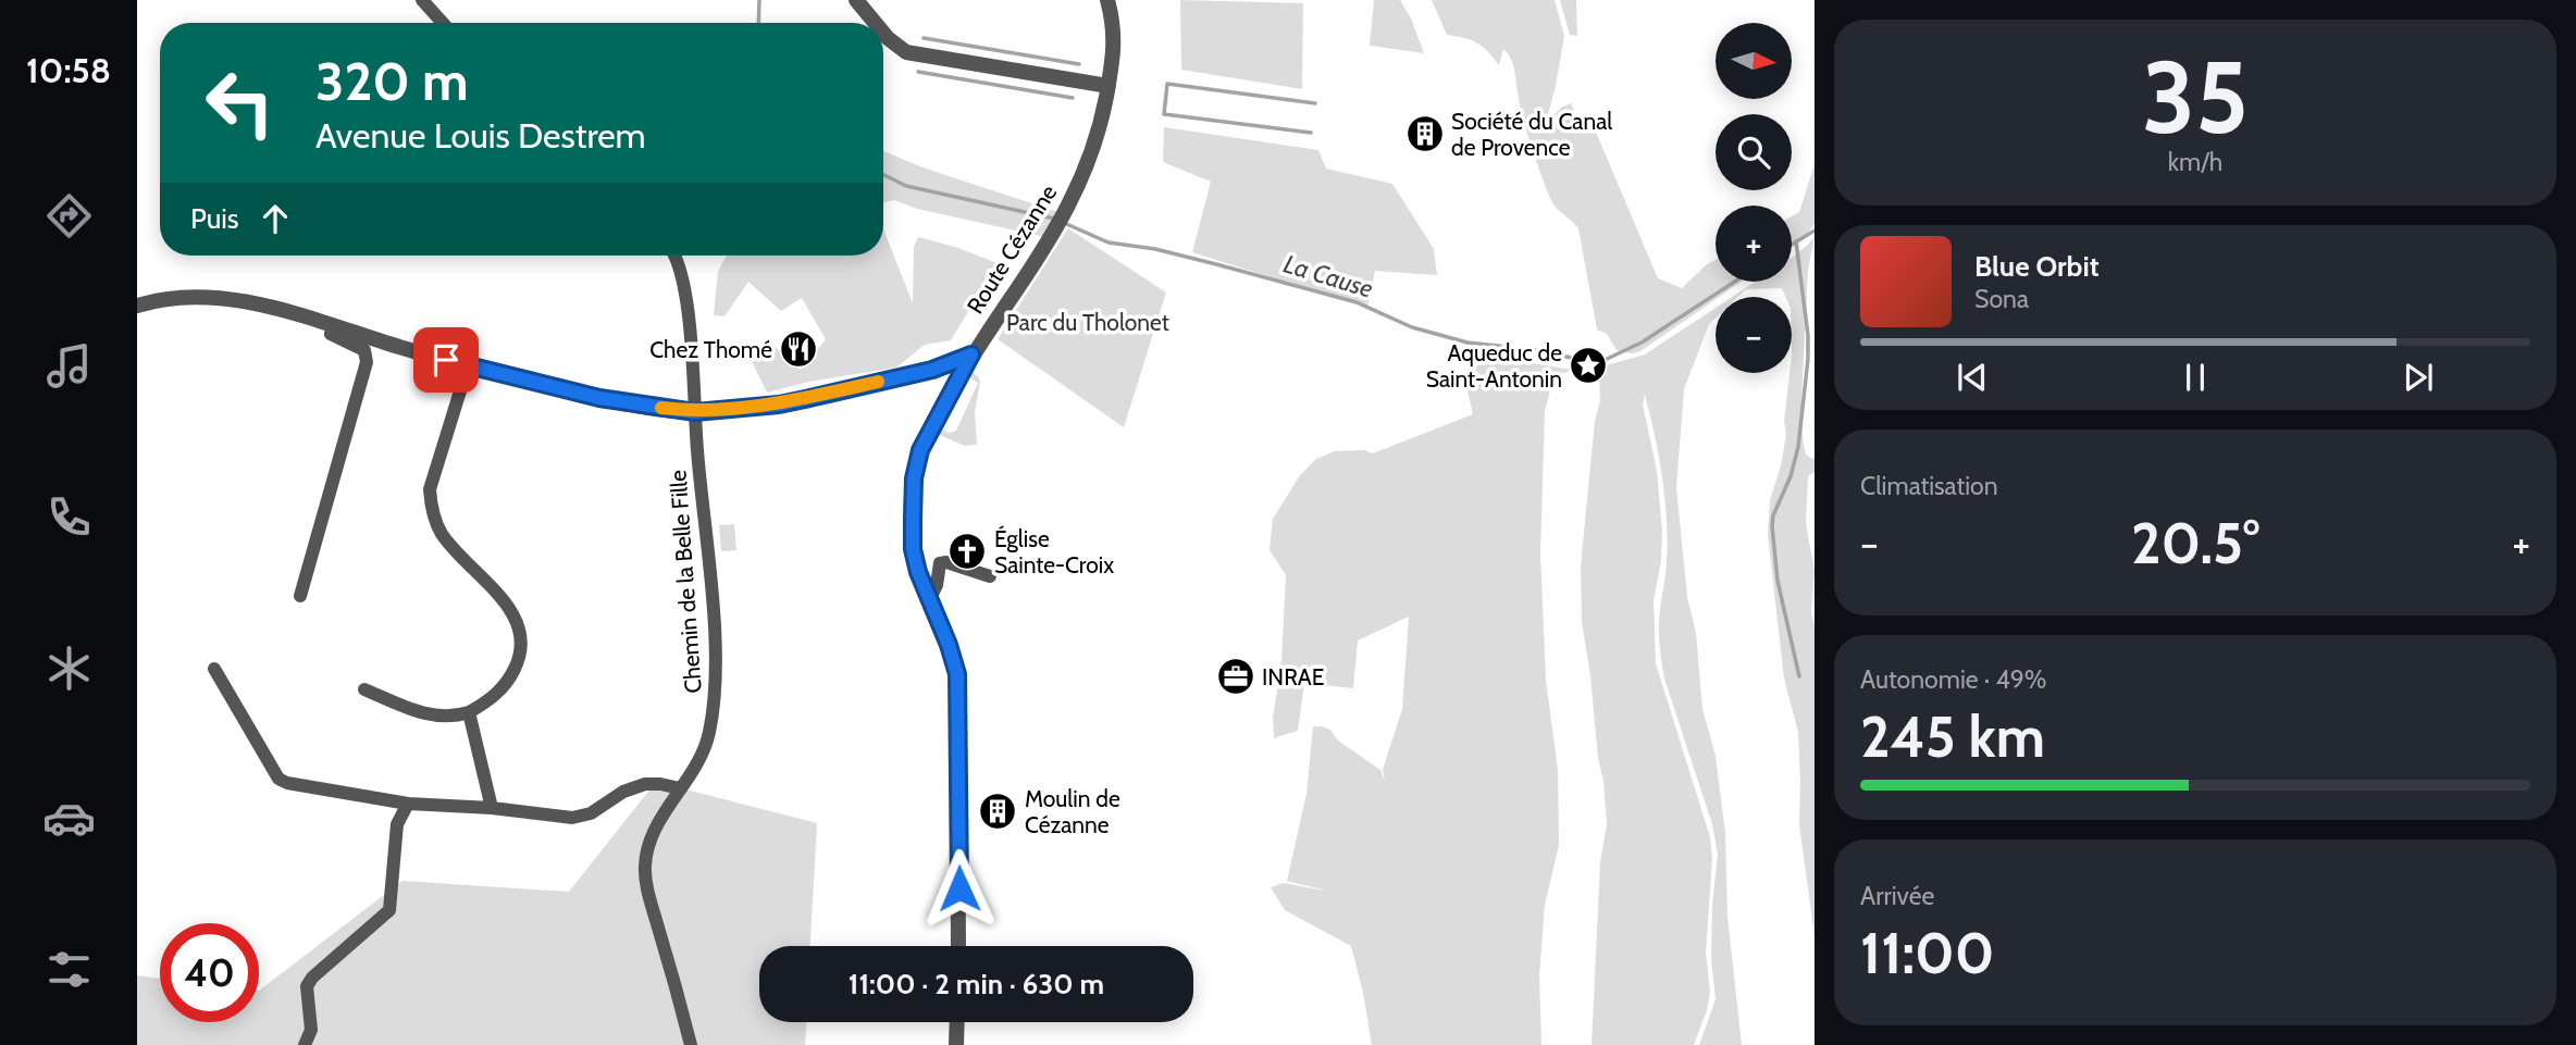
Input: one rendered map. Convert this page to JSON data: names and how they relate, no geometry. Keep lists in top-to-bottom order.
{
  "streets": {
    "street": ["Route Cézanne", "Chemin de la Belle Fille"]
  },
  "water": ["La Cause"],
  "parks": ["Parc du Tholonet"],
  "places": {
    "building": ["Société du Canal de Provence", "Moulin de Cézanne"],
    "restaurant": ["Chez Thomé"],
    "place": ["Aqueduc de Saint-Antonin"],
    "church": ["Église Sainte-Croix"],
    "office": ["INRAE"]
  },
  "north": "right",
  "page": {
    "tabs": "10:58",
    "tile": [
      ["35", "km/h"],
      "Climatisation",
      ["Autonomie · 49%", "245 km"],
      ["Arrivée", "11:00"]
    ],
    "map_buttons": ["+", "−"],
    "turn": ["320 m", "Avenue Louis Destrem"],
    "then": "Puis",
    "song": ["Blue Orbit", "Sona"],
    "heat": ["−", "20.5°", "+"],
    "limit": "40",
    "trip": "11:00 · 2 min · 630 m"
  }
}
